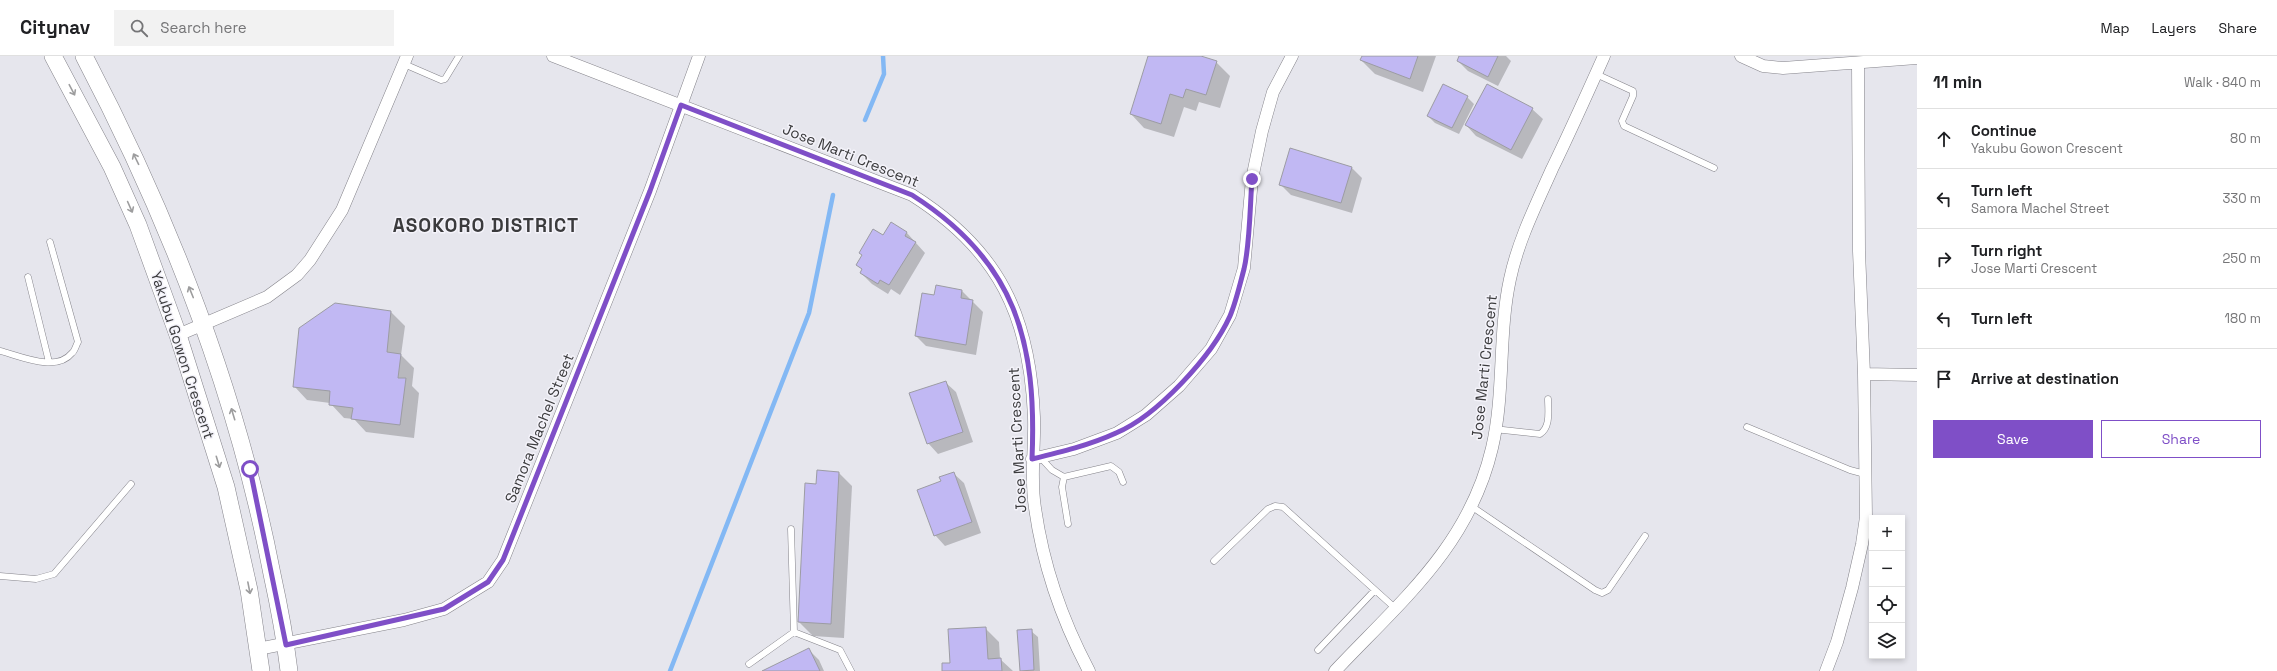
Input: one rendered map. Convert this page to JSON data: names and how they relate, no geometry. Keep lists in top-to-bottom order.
{
  "streets": {
    "main road": ["Yakubu Gowon Crescent"],
    "street": ["Jose Marti Crescent", "Samora Machel Street"]
  },
  "crossings": [
    ["Jose Marti Crescent", "Samora Machel Street"],
    ["Yakubu Gowon Crescent", "Samora Machel Street"]
  ],
  "districts": ["ASOKORO DISTRICT"],
  "page": {
    "header": "Citynav",
    "search": "Search here",
    "nav": ["Map", "Layers", "Share"],
    "heading": ["11 min", "Walk · 840 m"],
    "list": [
      ["Continue", "Yakubu Gowon Crescent", "80 m"],
      ["Turn left", "Samora Machel Street", "330 m"],
      ["Turn right", "Jose Marti Crescent", "250 m"],
      ["Turn left", "180 m"],
      "Arrive at destination"
    ],
    "buttons": ["Save", "Share"],
    "map_buttons": ["+", "−"]
  }
}
